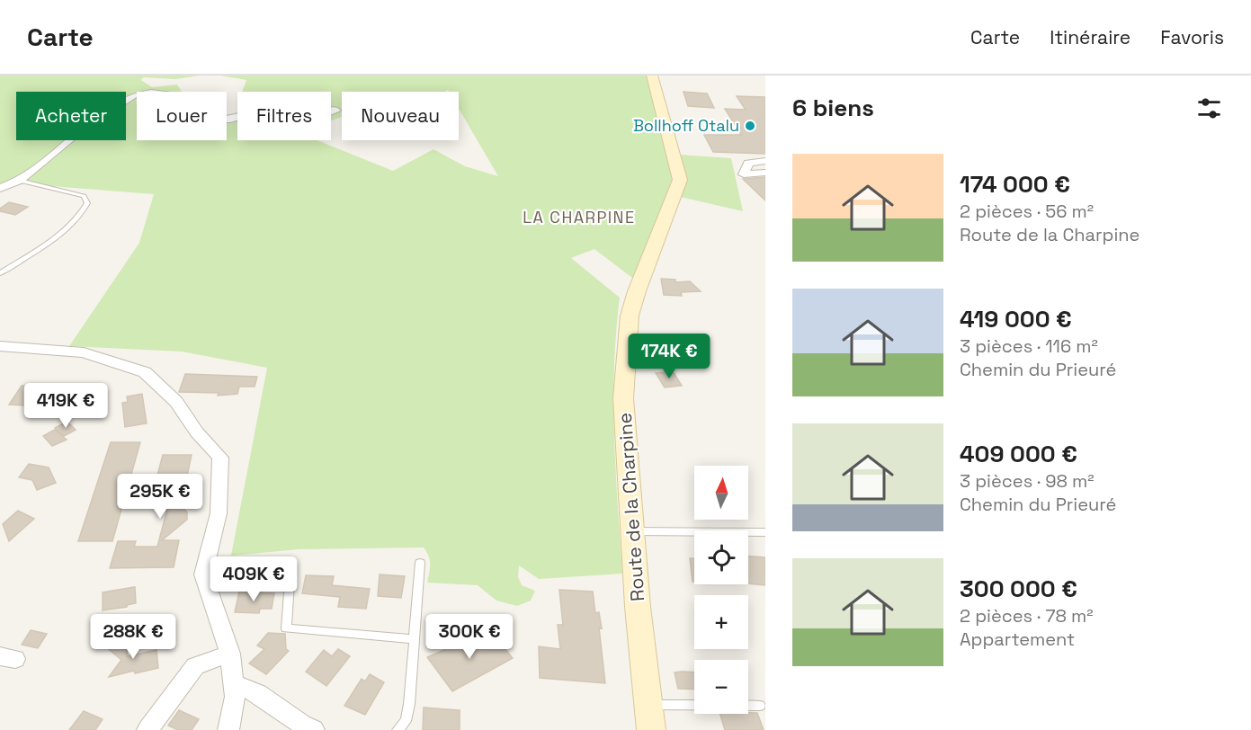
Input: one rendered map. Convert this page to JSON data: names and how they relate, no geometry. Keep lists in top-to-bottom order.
{
  "streets": {
    "main road": ["Route de la Charpine"]
  },
  "districts": ["LA CHARPINE"],
  "places": ["Bollhoff Otalu"],
  "north": "top",
  "page": {
    "header": "Carte",
    "nav": ["Carte", "Itinéraire", "Favoris"],
    "heading": "6 biens",
    "chip": [
      "Acheter",
      "Louer",
      "Filtres",
      "Nouveau"
    ],
    "list": [
      {
        "name": "174 000 €",
        "note": "2 pièces · 56 m² · Route de la Charpine"
      },
      {
        "name": "419 000 €",
        "note": "3 pièces · 116 m² · Chemin du Prieuré"
      },
      {
        "name": "409 000 €",
        "note": "3 pièces · 98 m² · Chemin du Prieuré"
      },
      {
        "name": "300 000 €",
        "note": "2 pièces · 78 m² · Appartement"
      }
    ],
    "price": [
      "174K €",
      "419K €",
      "295K €",
      "409K €",
      "288K €",
      "300K €"
    ],
    "map_buttons": ["+", "−"]
  }
}
